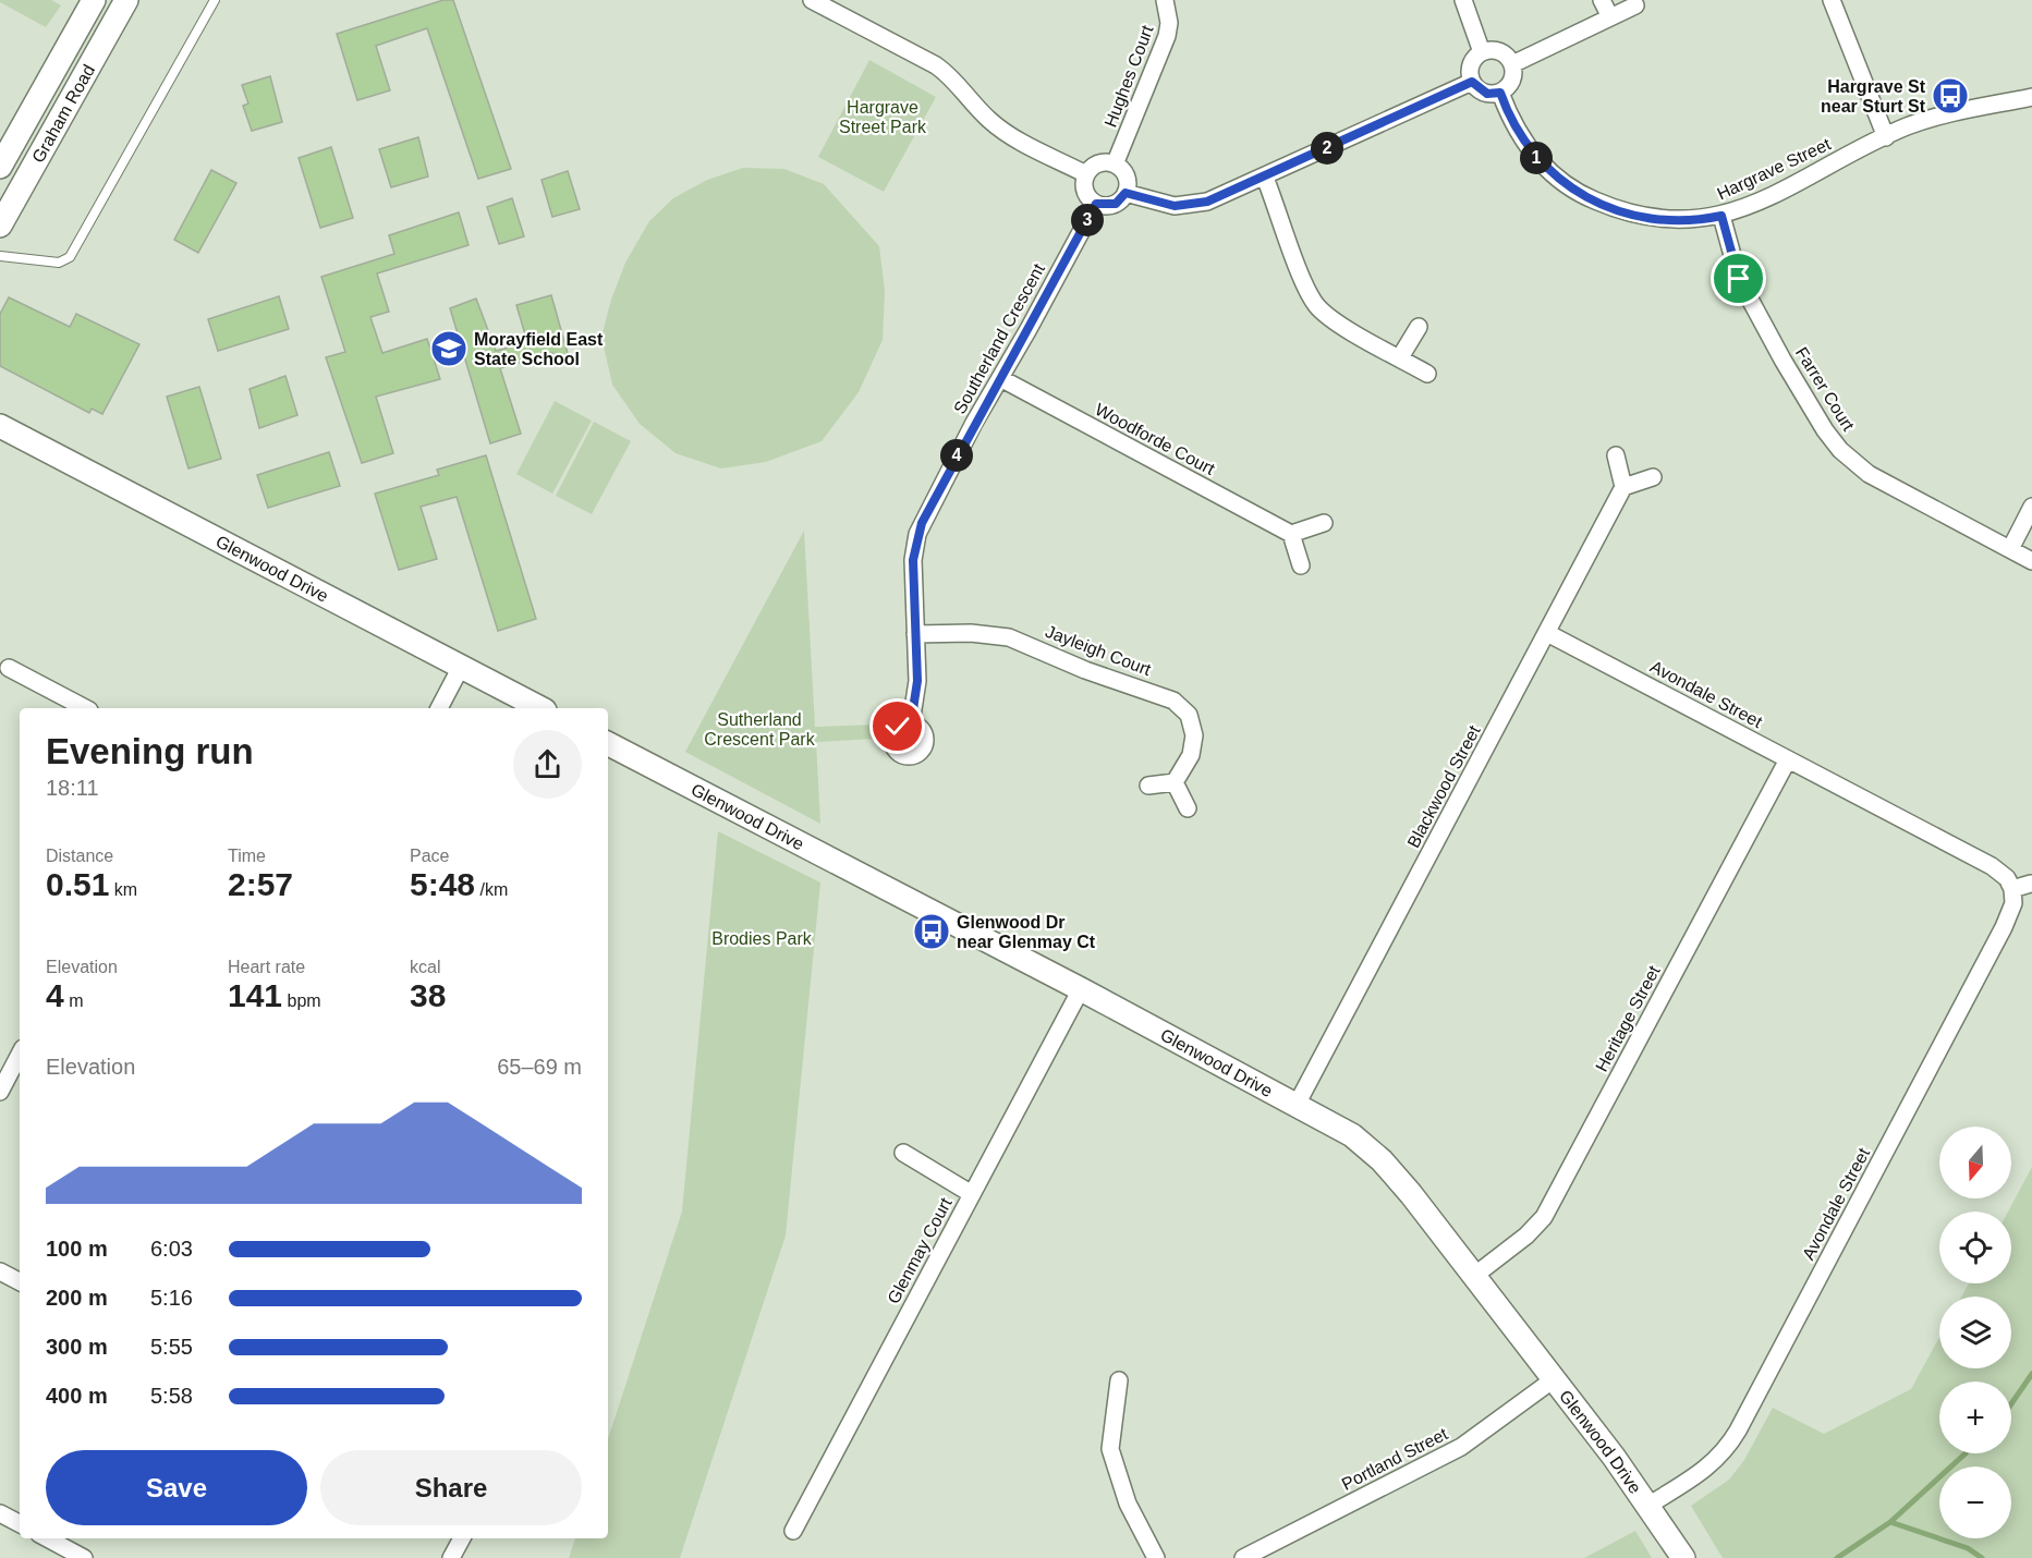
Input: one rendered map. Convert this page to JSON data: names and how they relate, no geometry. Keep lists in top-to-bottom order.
{
  "streets": {
    "street": [
      "Hughes Court",
      "Graham Road",
      "Hargrave Street",
      "Southerland Crescent",
      "Farrer Court",
      "Woodforde Court",
      "Glenwood Drive",
      "Jayleigh Court",
      "Avondale Street",
      "Blackwood Street",
      "Heritage Street",
      "Glenmay Court",
      "Portland Street"
    ]
  },
  "crossings": [
    ["Hughes Court", "Southerland Crescent"],
    ["Hargrave Street", "Farrer Court"],
    ["Southerland Crescent", "Woodforde Court"],
    ["Southerland Crescent", "Jayleigh Court"],
    ["Glenwood Drive", "Avondale Street"],
    ["Glenwood Drive", "Blackwood Street"],
    ["Glenwood Drive", "Heritage Street"],
    ["Glenwood Drive", "Glenmay Court"],
    ["Glenwood Drive", "Portland Street"],
    ["Avondale Street", "Blackwood Street"],
    ["Avondale Street", "Heritage Street"]
  ],
  "parks": ["Hargrave Street Park", "Sutherland Crescent Park", "Brodies Park"],
  "places": {
    "bus stop": ["Hargrave St near Sturt St", "Glenwood Dr near Glenmay Ct"],
    "school or university": ["Morayfield East State School"]
  },
  "north": "bottom",
  "page": {
    "pins": [
      "2",
      "1",
      "3",
      "4"
    ],
    "heading": ["Evening run", "18:11"],
    "stats": [
      ["Distance", "0.51 km"],
      ["Time", "2:57"],
      ["Pace", "5:48 /km"],
      ["Elevation", "4 m"],
      ["Heart rate", "141 bpm"],
      ["kcal", "38"]
    ],
    "chart": ["Elevation", "65–69 m"],
    "map_buttons": ["+", "−"],
    "list": [
      {
        "name": "100 m",
        "note": "6:03"
      },
      {
        "name": "200 m",
        "note": "5:16"
      },
      {
        "name": "300 m",
        "note": "5:55"
      },
      {
        "name": "400 m",
        "note": "5:58"
      }
    ],
    "buttons": ["Save", "Share"]
  }
}
